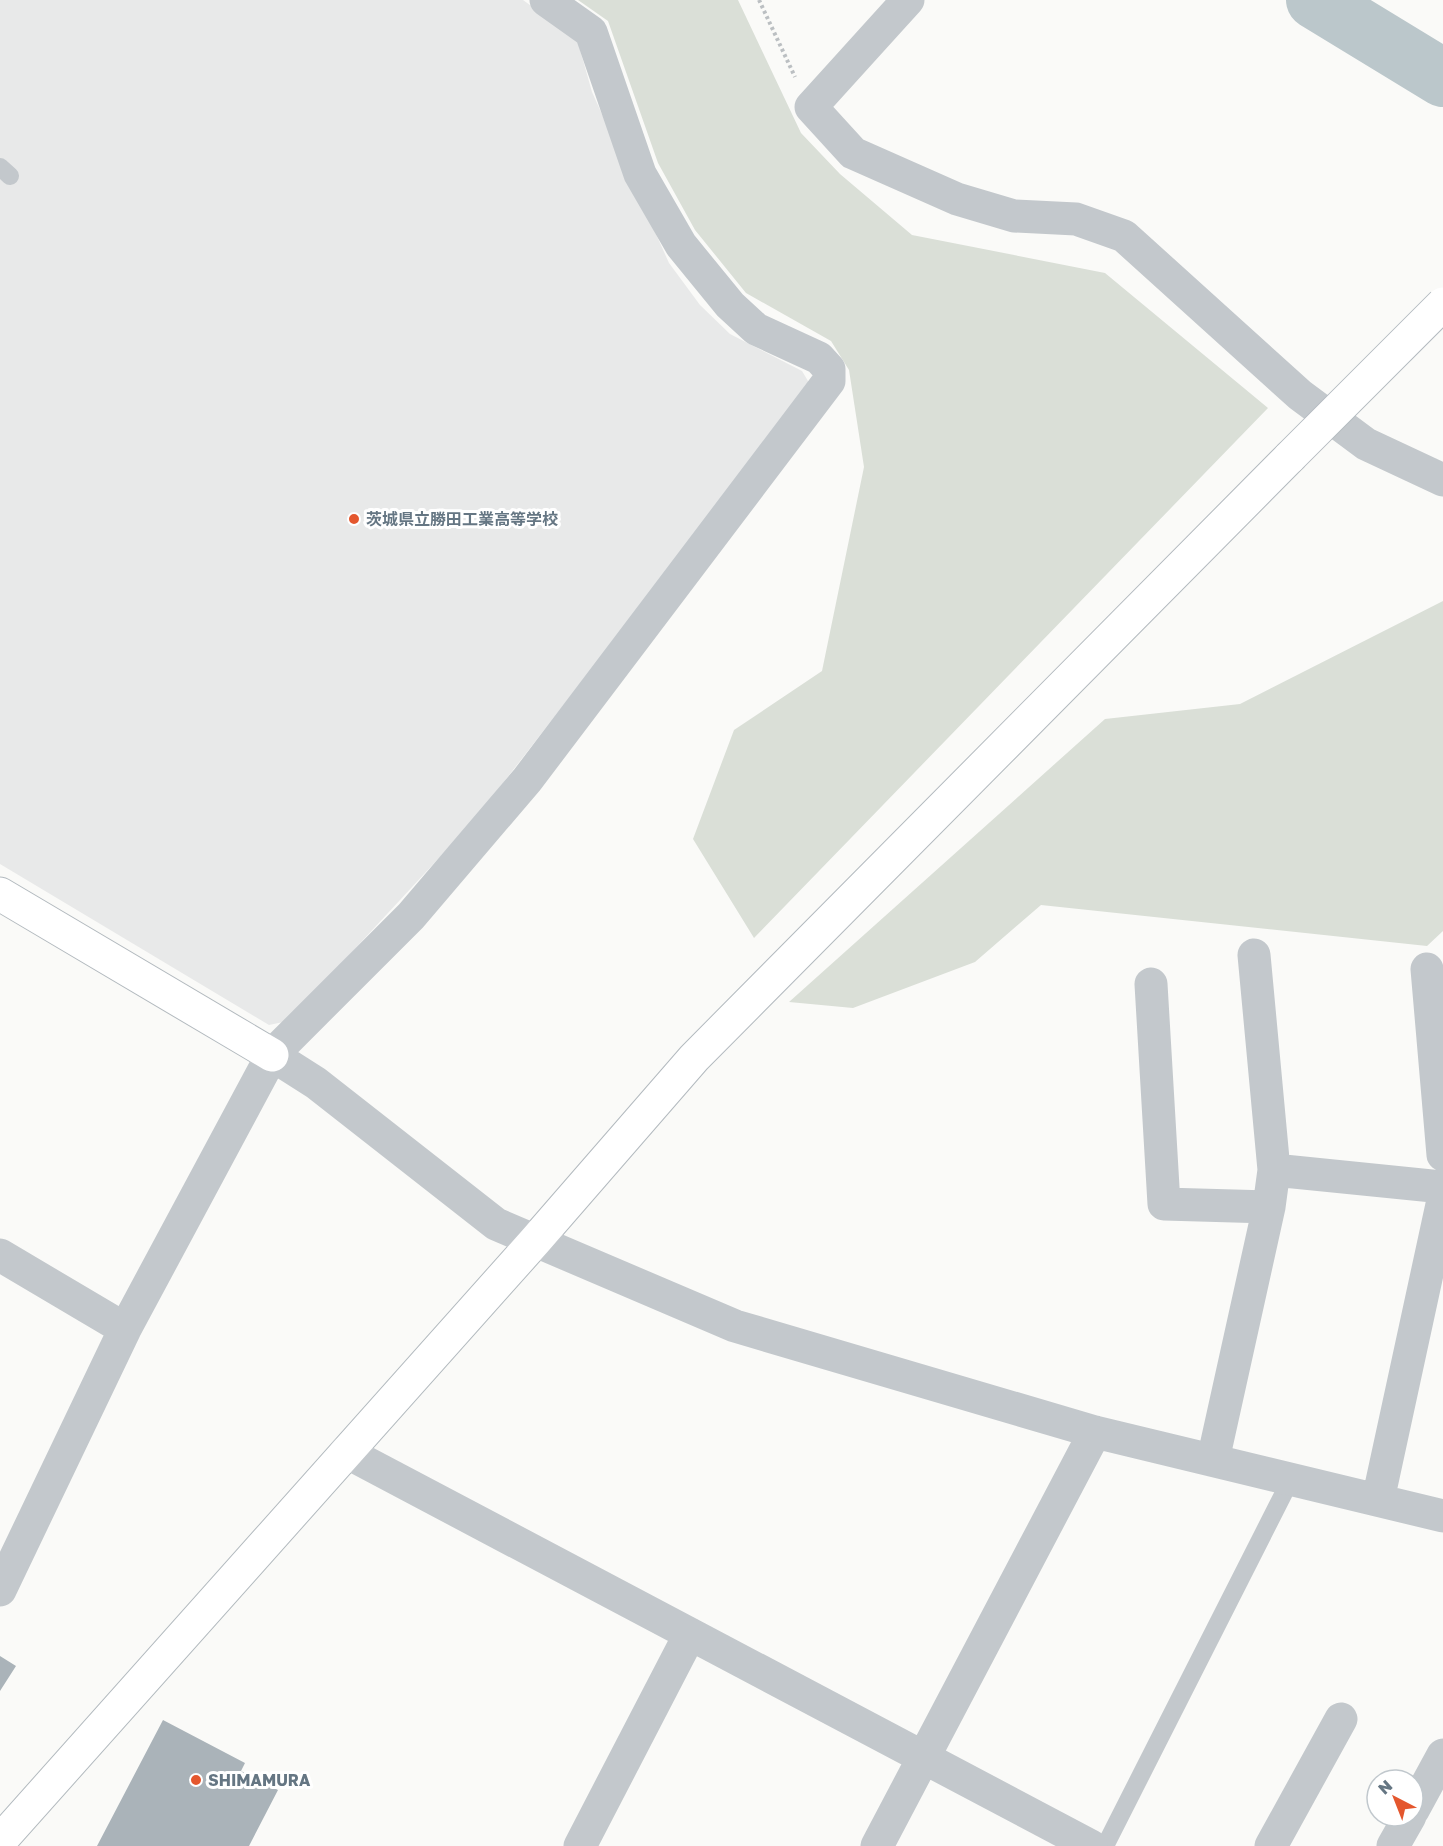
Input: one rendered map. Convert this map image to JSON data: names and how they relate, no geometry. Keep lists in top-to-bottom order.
{
  "places": ["茨城県立勝田工業高等学校", "SHIMAMURA"],
  "north": "top left"
}
